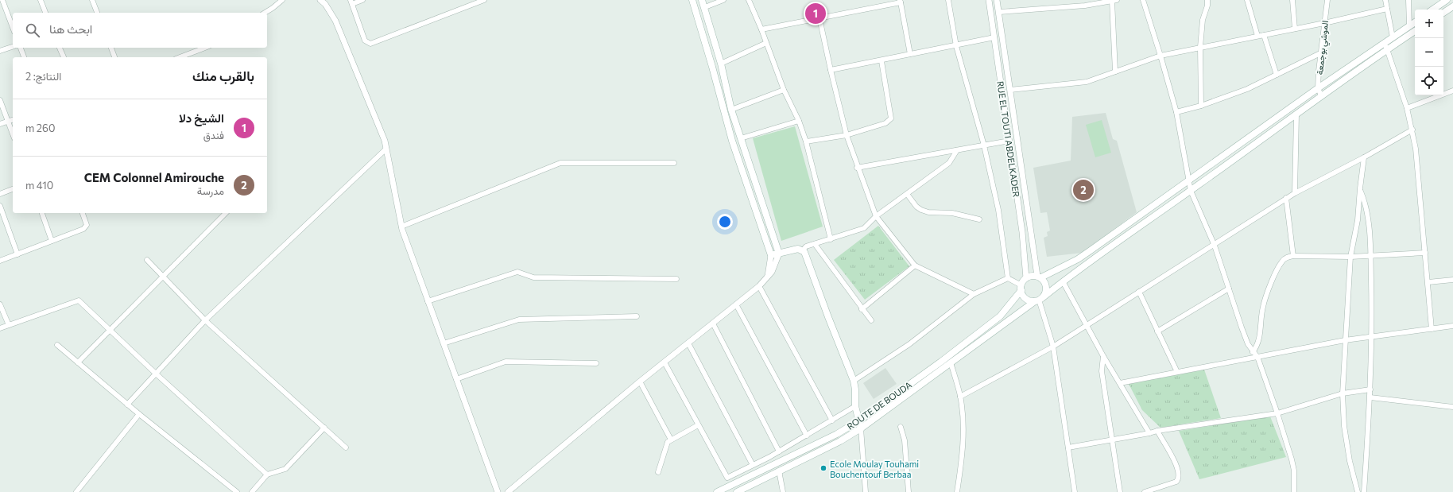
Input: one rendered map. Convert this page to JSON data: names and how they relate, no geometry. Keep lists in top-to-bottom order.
{
  "streets": {
    "main road": ["ROUTE DE BOUDA"],
    "street": ["الموشي بوجمعة", "RUE EL TOUTI ABDELKADER"]
  },
  "crossings": [
    ["الموشي بوجمعة", "ROUTE DE BOUDA"],
    ["RUE EL TOUTI ABDELKADER", "ROUTE DE BOUDA"]
  ],
  "places": ["Ecole Moulay Touhami Bouchentouf Berbaa"],
  "page": {
    "pins": ["1", "2"],
    "map_buttons": ["+", "−"],
    "search": "ابحث هنا",
    "heading": ["بالقرب منك", "النتائج: 2"],
    "list": [
      {
        "mark": "1",
        "name": "الشيخ دلا",
        "note": "فندق",
        "value": "260 m"
      },
      {
        "mark": "2",
        "name": "CEM Colonnel Amirouche",
        "note": "مدرسة",
        "value": "410 m"
      }
    ]
  }
}
